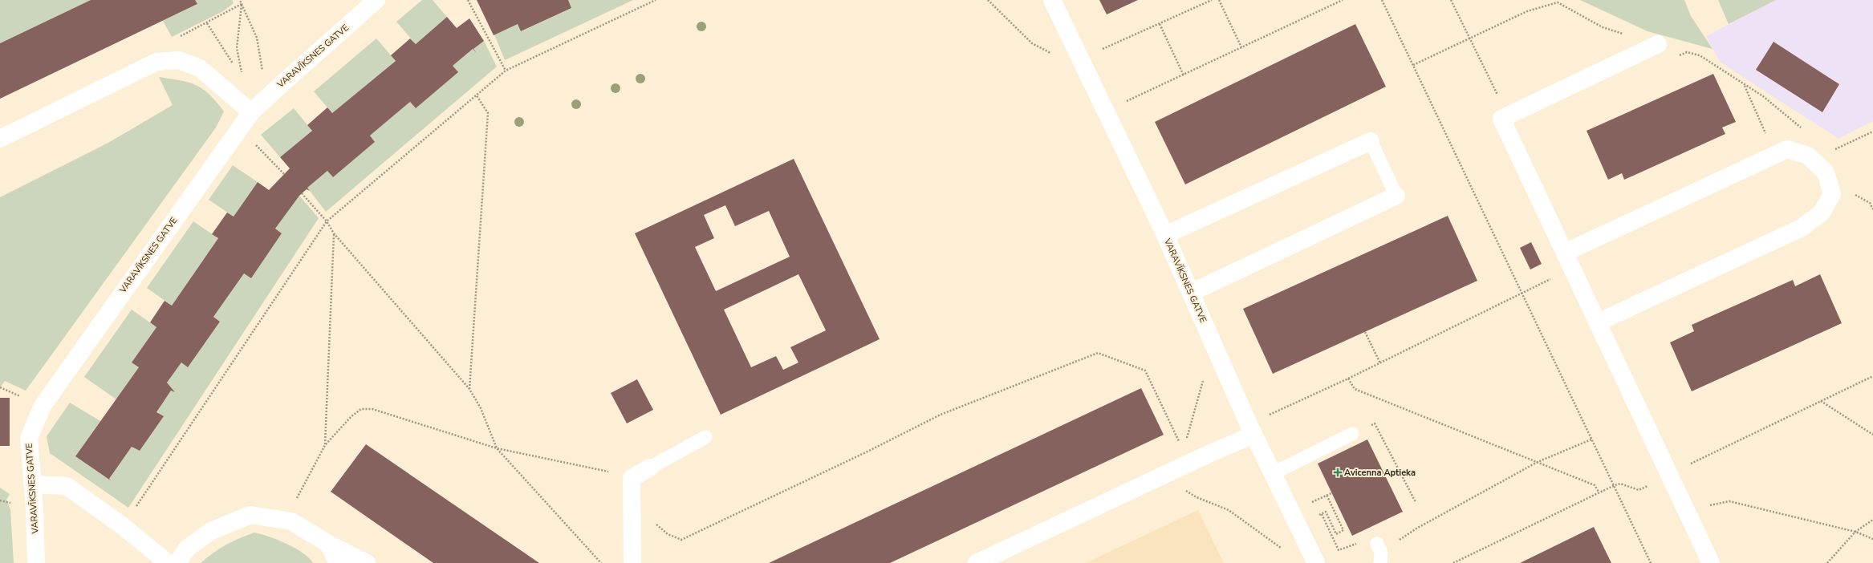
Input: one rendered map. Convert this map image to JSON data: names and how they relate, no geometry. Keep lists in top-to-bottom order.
{
  "streets": {
    "street": ["VARAVĪKSNES GATVE"]
  },
  "places": {
    "health": ["Avicenna Aptieka"]
  }
}
